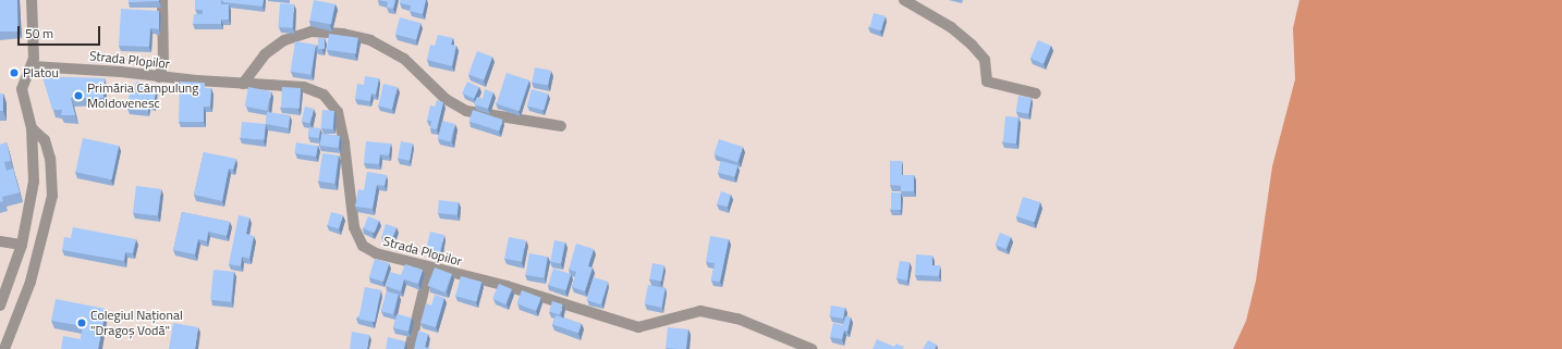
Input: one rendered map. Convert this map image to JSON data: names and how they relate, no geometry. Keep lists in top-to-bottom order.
{
  "streets": {
    "street": ["Strada Plopilor"]
  },
  "places": ["Platou", "Primăria Câmpulung Moldovenesc", "Colegiul Național \"Dragoș Vodă\""],
  "scale_bar": "50 m"
}
